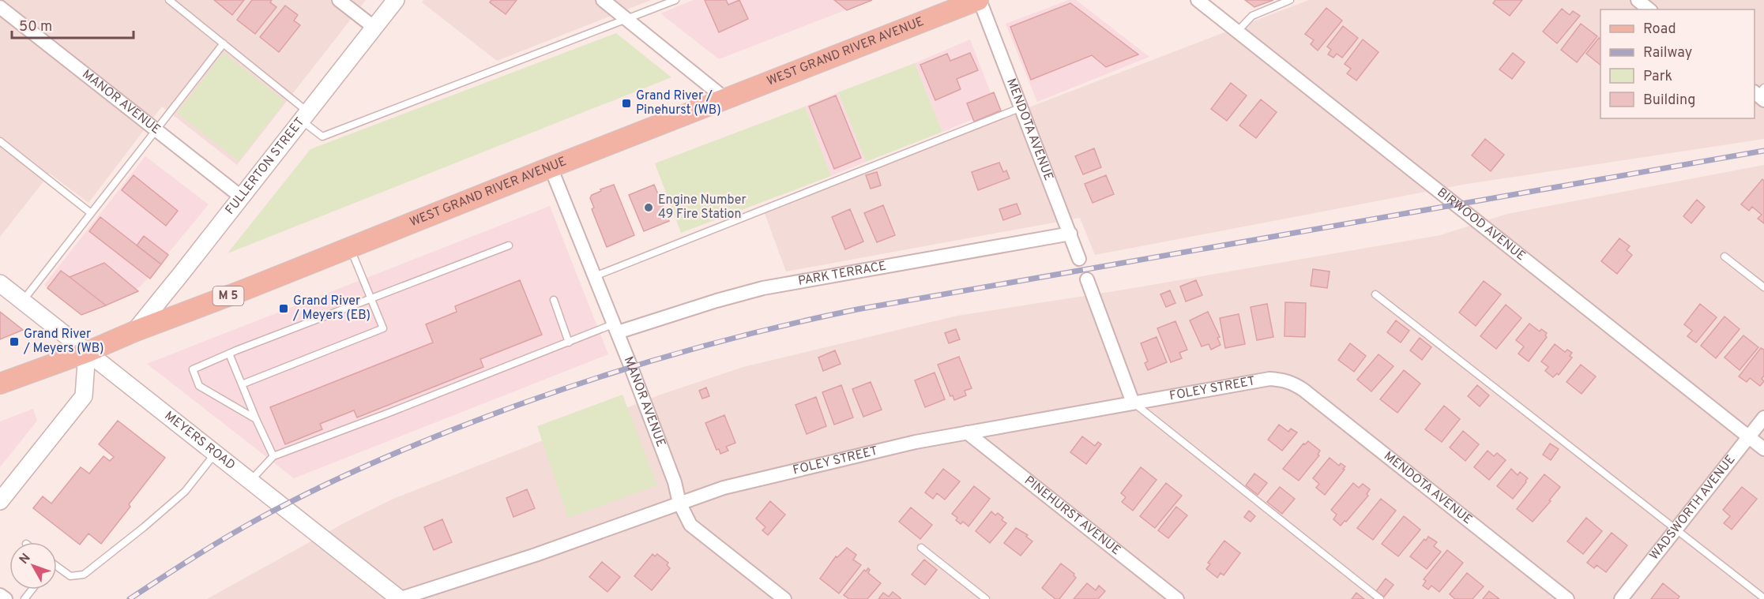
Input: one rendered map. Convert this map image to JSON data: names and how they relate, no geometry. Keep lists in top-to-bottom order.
{
  "streets": {
    "main road": ["WEST GRAND RIVER AVENUE", "M 5"],
    "street": [
      "MANOR AVENUE",
      "MENDOTA AVENUE",
      "FULLERTON STREET",
      "BIRWOOD AVENUE",
      "PARK TERRACE",
      "FOLEY STREET",
      "MEYERS ROAD",
      "WADSWORTH AVENUE",
      "PINEHURST AVENUE"
    ]
  },
  "crossings": [
    ["WEST GRAND RIVER AVENUE", "MANOR AVENUE"],
    ["WEST GRAND RIVER AVENUE", "MENDOTA AVENUE"],
    ["WEST GRAND RIVER AVENUE", "FULLERTON STREET"],
    ["WEST GRAND RIVER AVENUE", "MEYERS ROAD"],
    ["MANOR AVENUE", "FULLERTON STREET"],
    ["MANOR AVENUE", "PARK TERRACE"],
    ["MANOR AVENUE", "FOLEY STREET"],
    ["MENDOTA AVENUE", "PARK TERRACE"],
    ["MENDOTA AVENUE", "FOLEY STREET"],
    ["BIRWOOD AVENUE", "WADSWORTH AVENUE"],
    ["FOLEY STREET", "MEYERS ROAD"],
    ["FOLEY STREET", "PINEHURST AVENUE"]
  ],
  "places": {
    "transit": ["Grand River / Pinehurst (WB)", "Grand River / Meyers (EB)", "Grand River / Meyers (WB)"],
    "other": ["Engine Number 49 Fire Station"]
  },
  "legend": [
    "Road",
    "Railway",
    "Park",
    "Building"
  ],
  "scale_bar": "50 m",
  "north": "top left"
}
